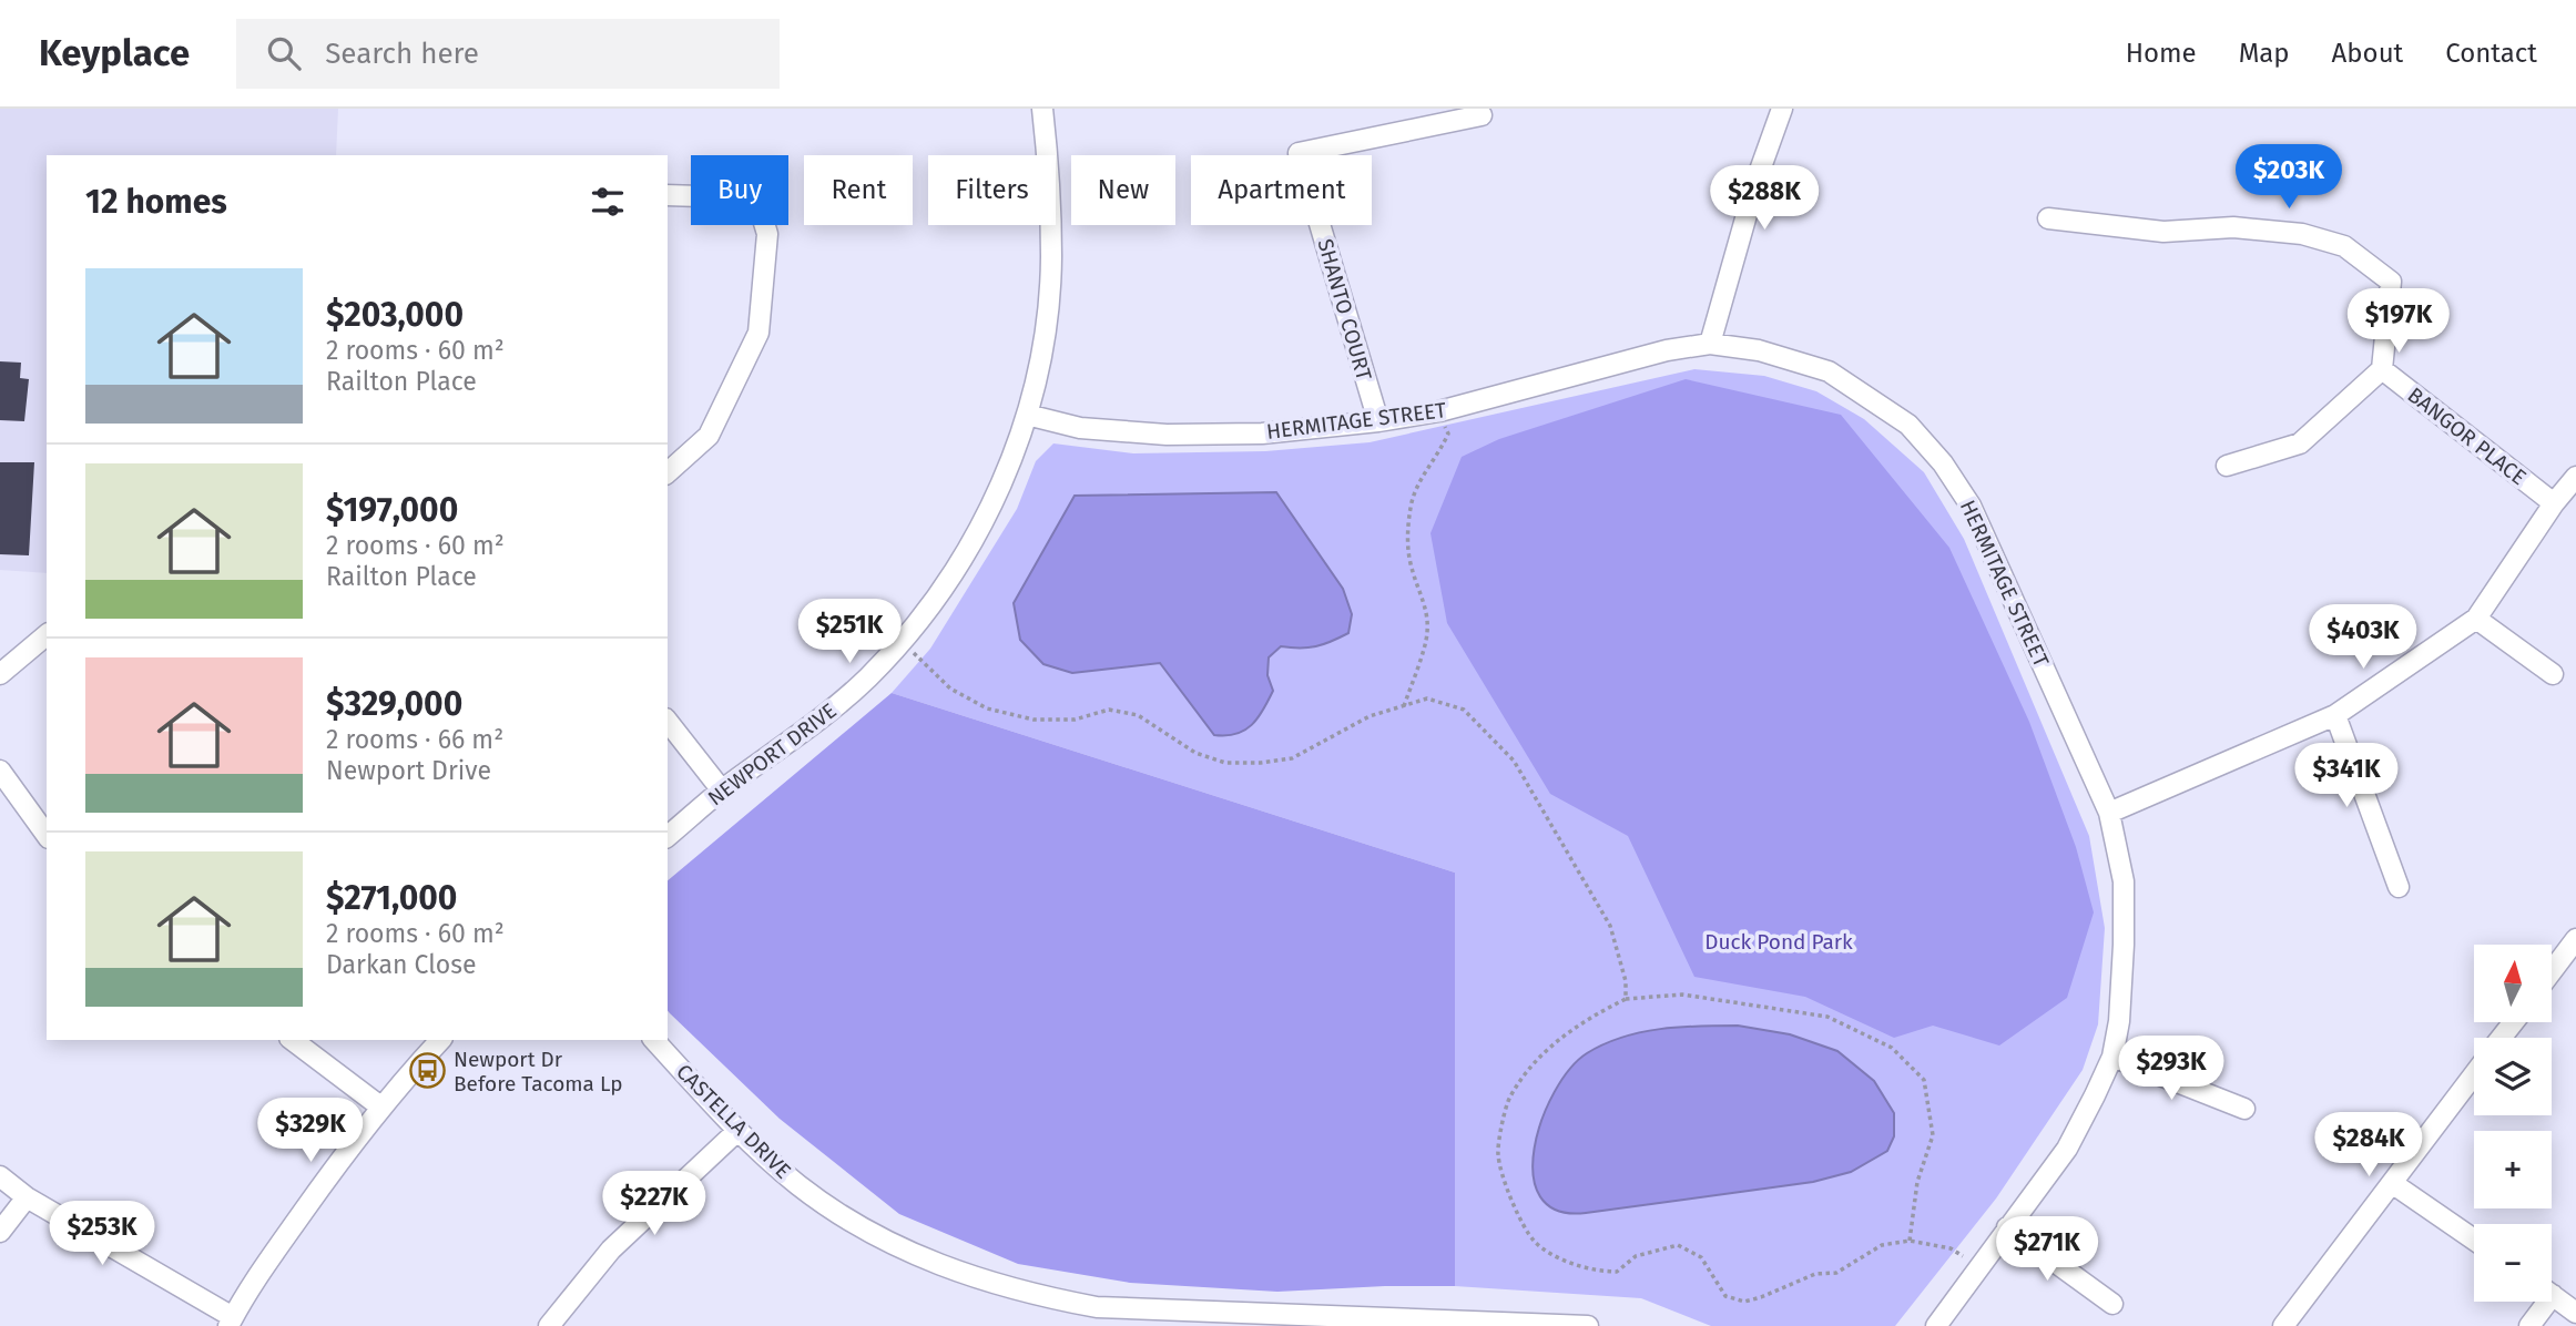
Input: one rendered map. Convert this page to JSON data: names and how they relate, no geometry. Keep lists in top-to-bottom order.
{
  "streets": {
    "street": [
      "SHANTO COURT",
      "HERMITAGE STREET",
      "BANGOR PLACE",
      "NEWPORT DRIVE",
      "CASTELLA DRIVE"
    ]
  },
  "crossings": [
    ["SHANTO COURT", "HERMITAGE STREET"],
    ["HERMITAGE STREET", "NEWPORT DRIVE"]
  ],
  "parks": ["Duck Pond Park"],
  "places": {
    "bus stop": ["Newport Dr Before Tacoma Lp"]
  },
  "north": "top",
  "page": {
    "header": "Keyplace",
    "search": "Search here",
    "nav": [
      "Home",
      "Map",
      "About",
      "Contact"
    ],
    "price": [
      "$203K",
      "$288K",
      "$197K",
      "$251K",
      "$403K",
      "$341K",
      "$293K",
      "$329K",
      "$284K",
      "$227K",
      "$253K",
      "$271K"
    ],
    "chip": [
      "Buy",
      "Rent",
      "Filters",
      "New",
      "Apartment"
    ],
    "heading": "12 homes",
    "list": [
      {
        "name": "$203,000",
        "note": "2 rooms · 60 m² · Railton Place"
      },
      {
        "name": "$197,000",
        "note": "2 rooms · 60 m² · Railton Place"
      },
      {
        "name": "$329,000",
        "note": "2 rooms · 66 m² · Newport Drive"
      },
      {
        "name": "$271,000",
        "note": "2 rooms · 60 m² · Darkan Close"
      }
    ],
    "map_buttons": ["+", "−"]
  }
}
